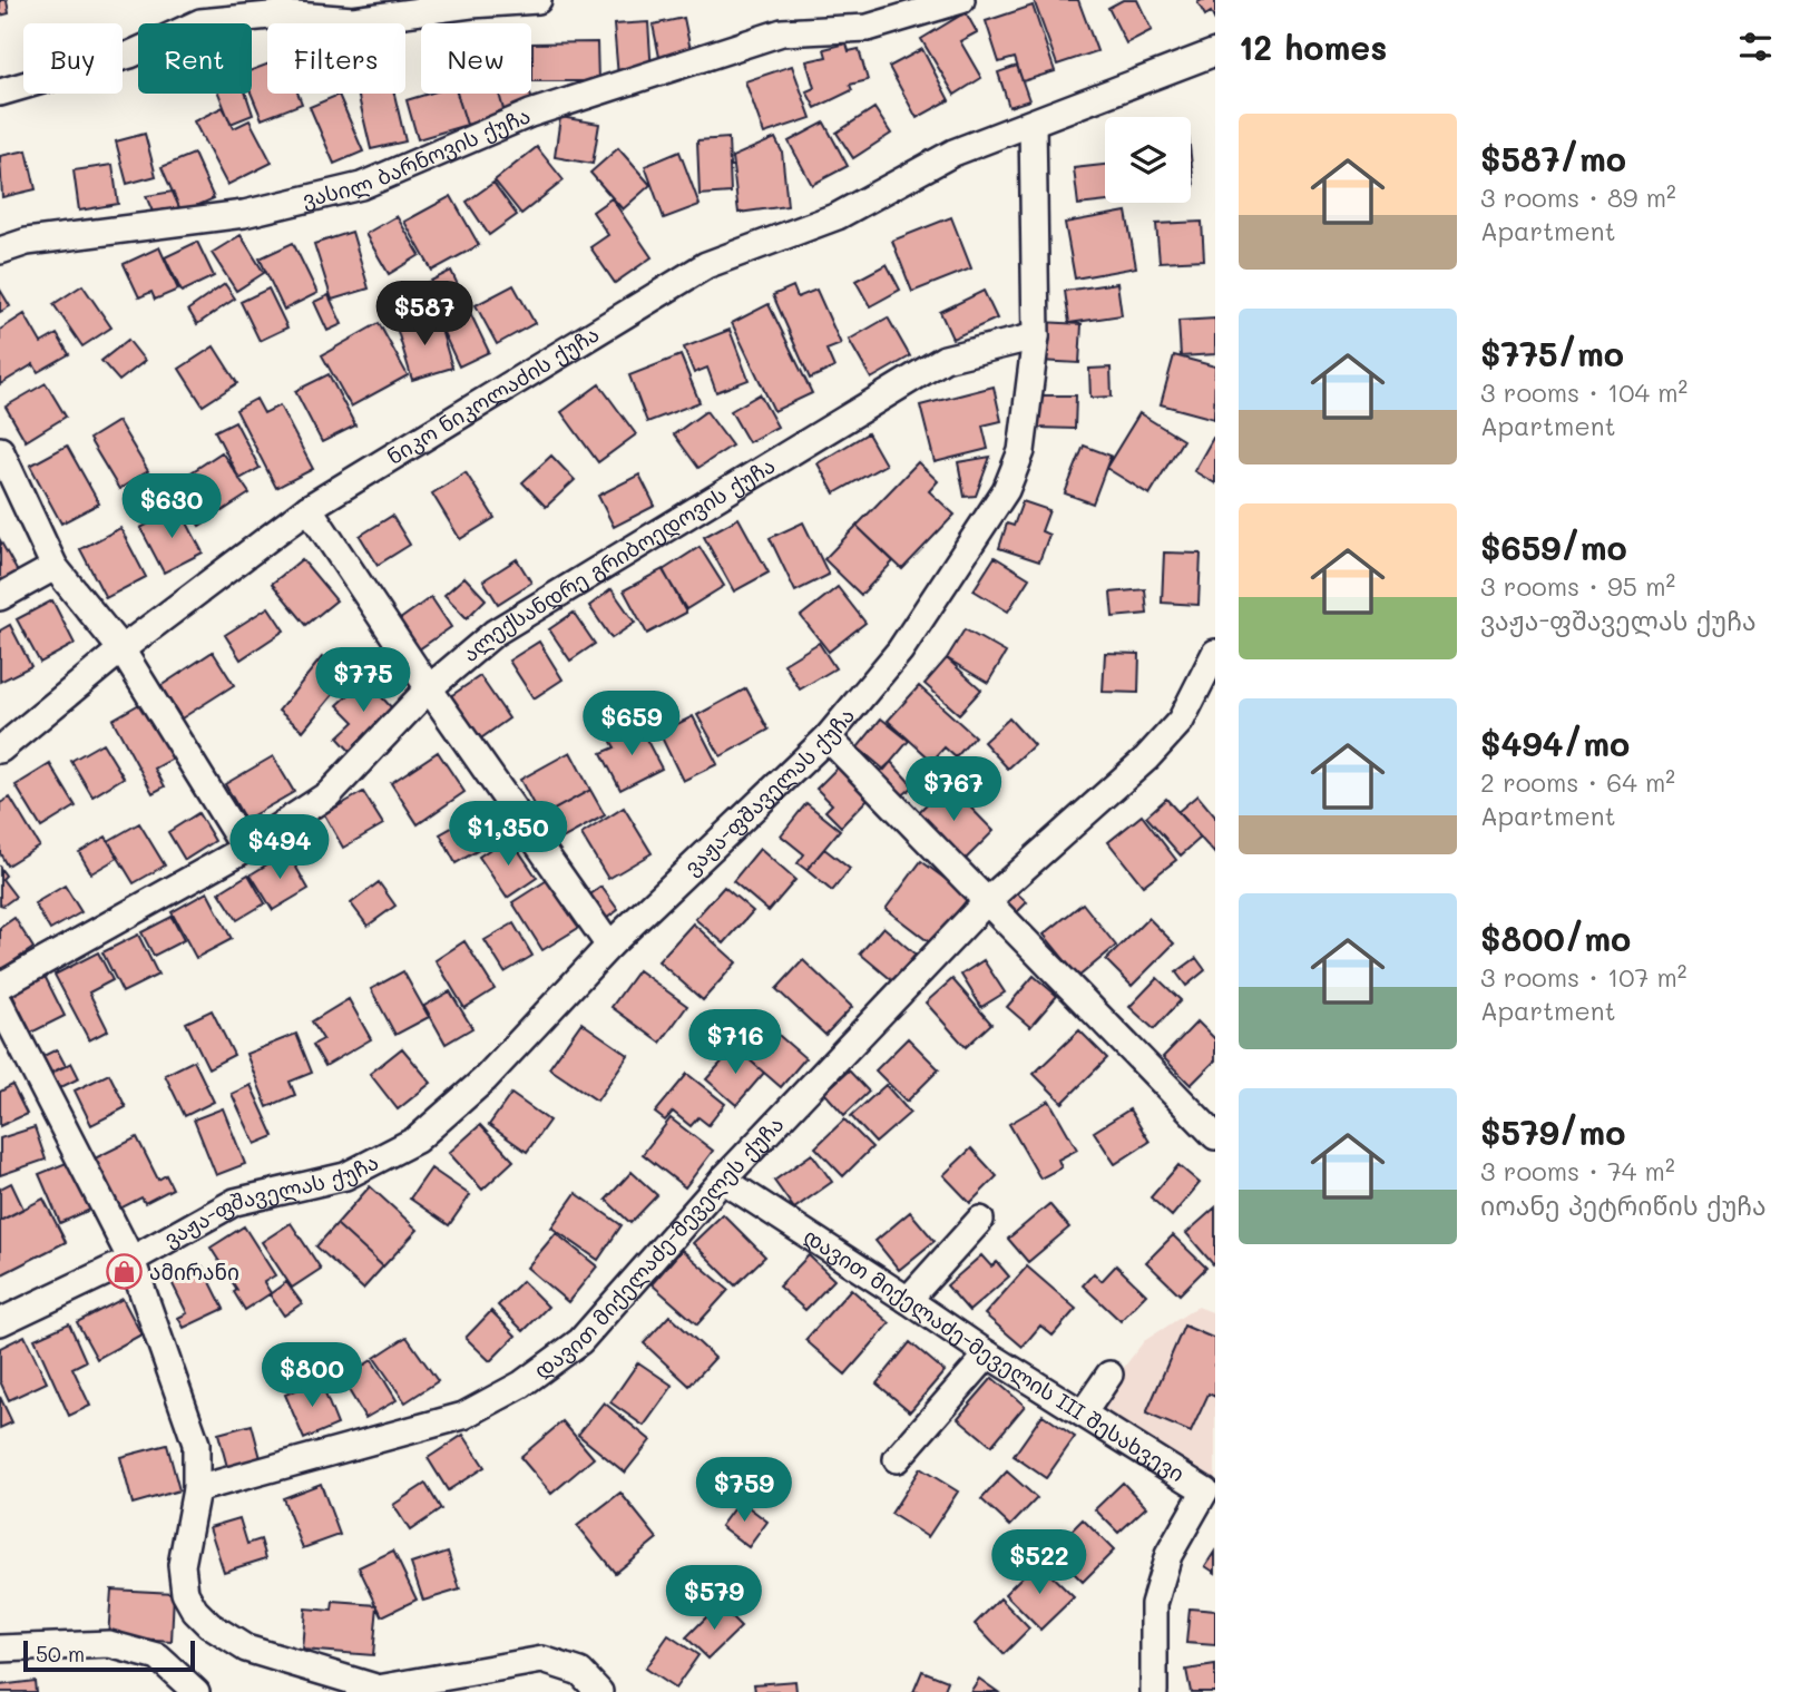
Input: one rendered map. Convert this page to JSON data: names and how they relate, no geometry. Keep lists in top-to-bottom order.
{
  "streets": {
    "street": [
      "ვასილ ბარნოვის ქუჩა",
      "ნიკო ნიკოლაძის ქუჩა",
      "ალექსანდრე გრიბოედოვის ქუჩა",
      "ვაჟა-ფშაველას ქუჩა",
      "დავით მიქელაძე-მეველეს ქუჩა",
      "დავით მიქელაძე-მეველის III შესახვევი"
    ]
  },
  "crossings": [
    ["ნიკო ნიკოლაძის ქუჩა", "ვაჟა-ფშაველას ქუჩა"],
    ["ალექსანდრე გრიბოედოვის ქუჩა", "ვაჟა-ფშაველას ქუჩა"],
    ["დავით მიქელაძე-მეველეს ქუჩა", "დავით მიქელაძე-მეველის III შესახვევი"]
  ],
  "places": {
    "shop": ["ამირანი"]
  },
  "scale_bar": "50 m",
  "page": {
    "heading": "12 homes",
    "chip": [
      "Buy",
      "Rent",
      "Filters",
      "New"
    ],
    "list": [
      {
        "name": "$587/mo",
        "note": "3 rooms · 89 m² · Apartment"
      },
      {
        "name": "$775/mo",
        "note": "3 rooms · 104 m² · Apartment"
      },
      {
        "name": "$659/mo",
        "note": "3 rooms · 95 m² · ვაჟა-ფშაველას ქუჩა"
      },
      {
        "name": "$494/mo",
        "note": "2 rooms · 64 m² · Apartment"
      },
      {
        "name": "$800/mo",
        "note": "3 rooms · 107 m² · Apartment"
      },
      {
        "name": "$579/mo",
        "note": "3 rooms · 74 m² · იოანე პეტრიწის ქუჩა"
      }
    ],
    "price": [
      "$587",
      "$630",
      "$775",
      "$659",
      "$767",
      "$1,350",
      "$494",
      "$716",
      "$800",
      "$759",
      "$522",
      "$579"
    ],
    "scale": "50 m"
  }
}
